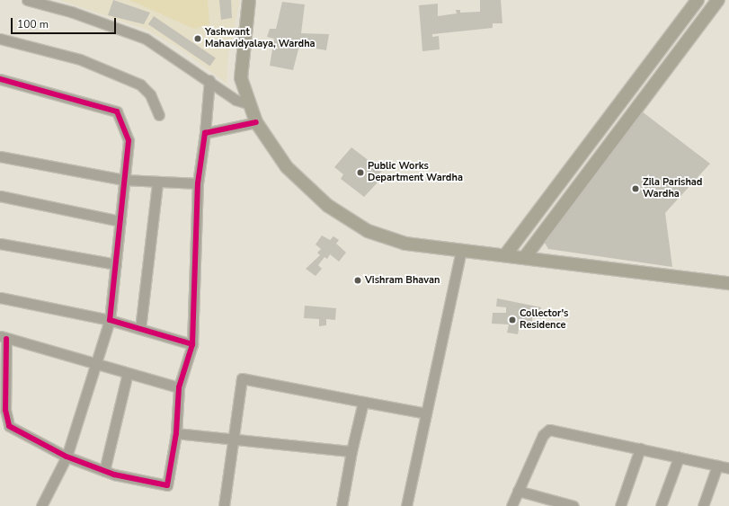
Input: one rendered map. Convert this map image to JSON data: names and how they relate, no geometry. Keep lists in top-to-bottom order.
{
  "places": [
    "Yashwant Mahavidyalaya, Wardha",
    "Public Works Department Wardha",
    "Zila Parishad Wardha",
    "Vishram Bhavan",
    "Collector's Residence"
  ],
  "scale_bar": "100 m"
}
